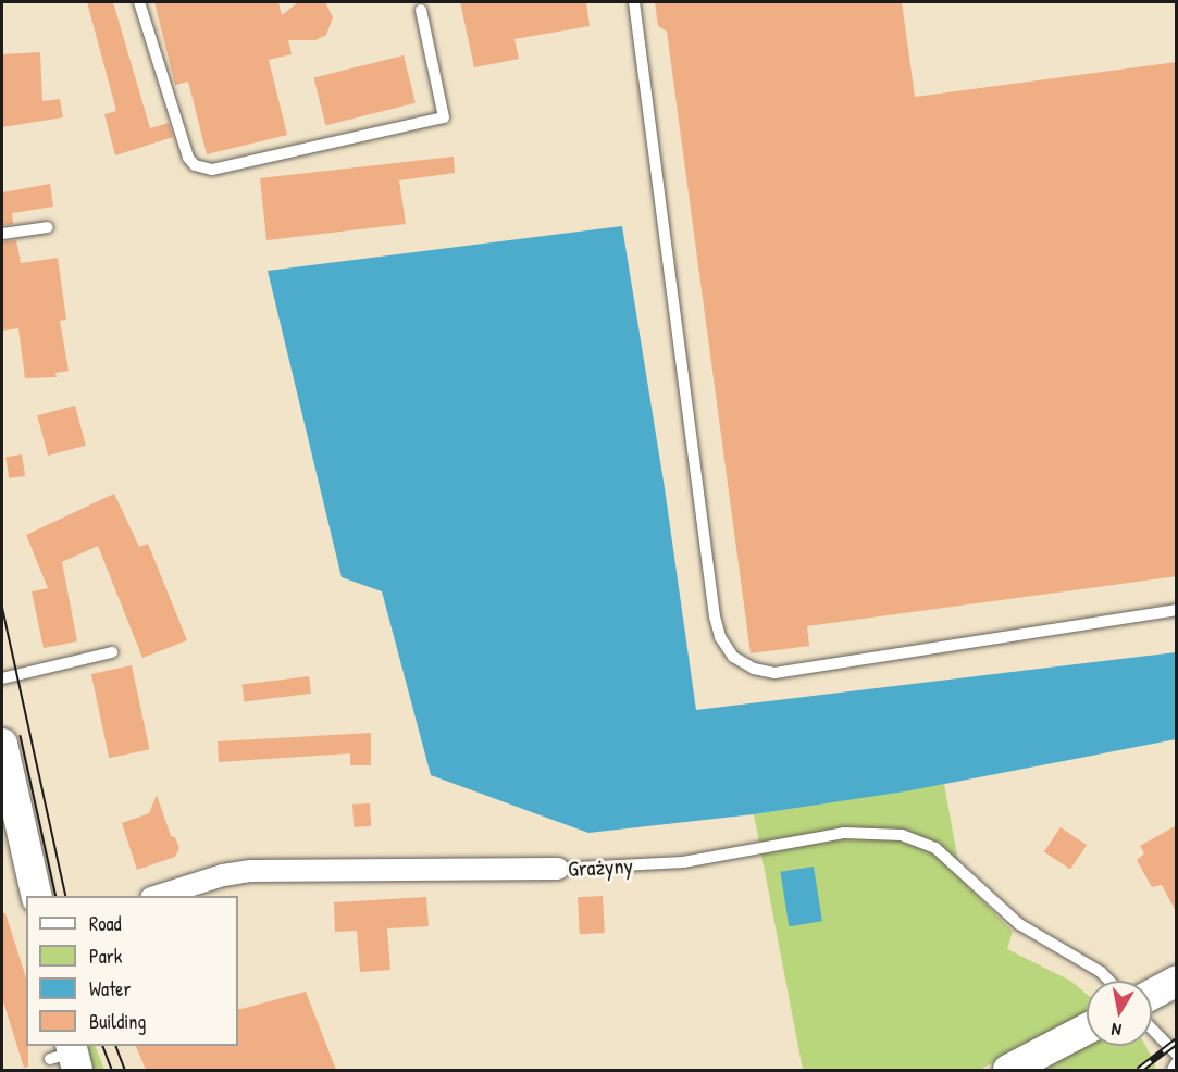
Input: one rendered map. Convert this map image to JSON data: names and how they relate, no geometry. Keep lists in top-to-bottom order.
{
  "streets": {
    "street": ["Grażyny"]
  },
  "legend": [
    "Road",
    "Park",
    "Water",
    "Building"
  ],
  "north": "bottom"
}
